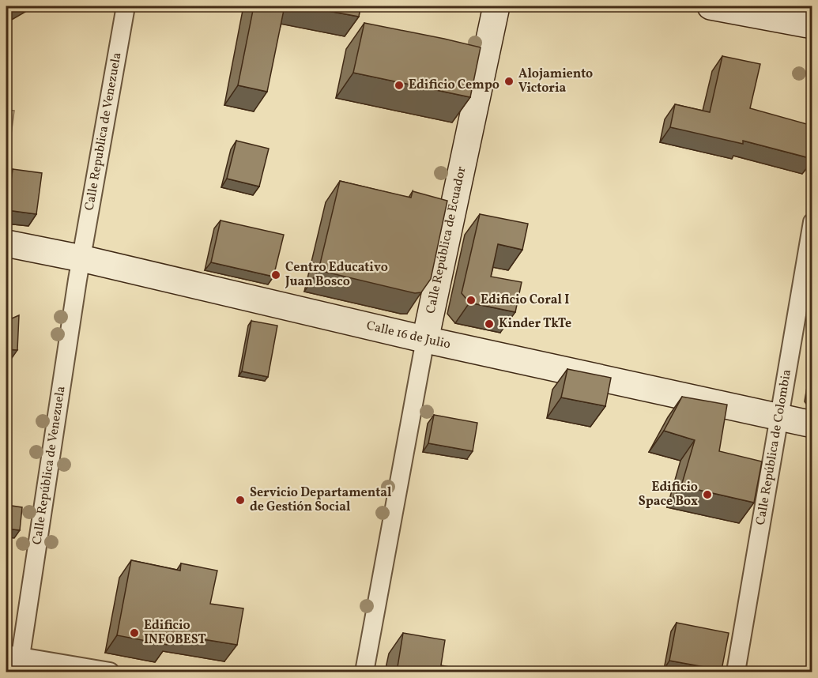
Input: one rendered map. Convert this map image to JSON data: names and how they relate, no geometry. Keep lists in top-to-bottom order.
{
  "streets": {
    "main road": ["Calle República de Ecuador", "Calle 16 de Julio"],
    "street": ["Calle Republica de Venezuela", "Calle República de Colombia", "Calle República de Venezuela"]
  },
  "crossings": [
    ["Calle Republica de Venezuela", "Calle 16 de Julio"],
    ["Calle Republica de Venezuela", "Calle República de Venezuela"],
    ["Calle República de Ecuador", "Calle 16 de Julio"],
    ["Calle 16 de Julio", "Calle República de Colombia"],
    ["Calle 16 de Julio", "Calle República de Venezuela"]
  ],
  "places": [
    "Alojamiento Victoria",
    "Edificio Cempo",
    "Centro Educativo Juan Bosco",
    "Edificio Coral I",
    "Kinder TkTe",
    "Edificio Space Box",
    "Servicio Departamental de Gestión Social",
    "Edificio INFOBEST"
  ]
}
